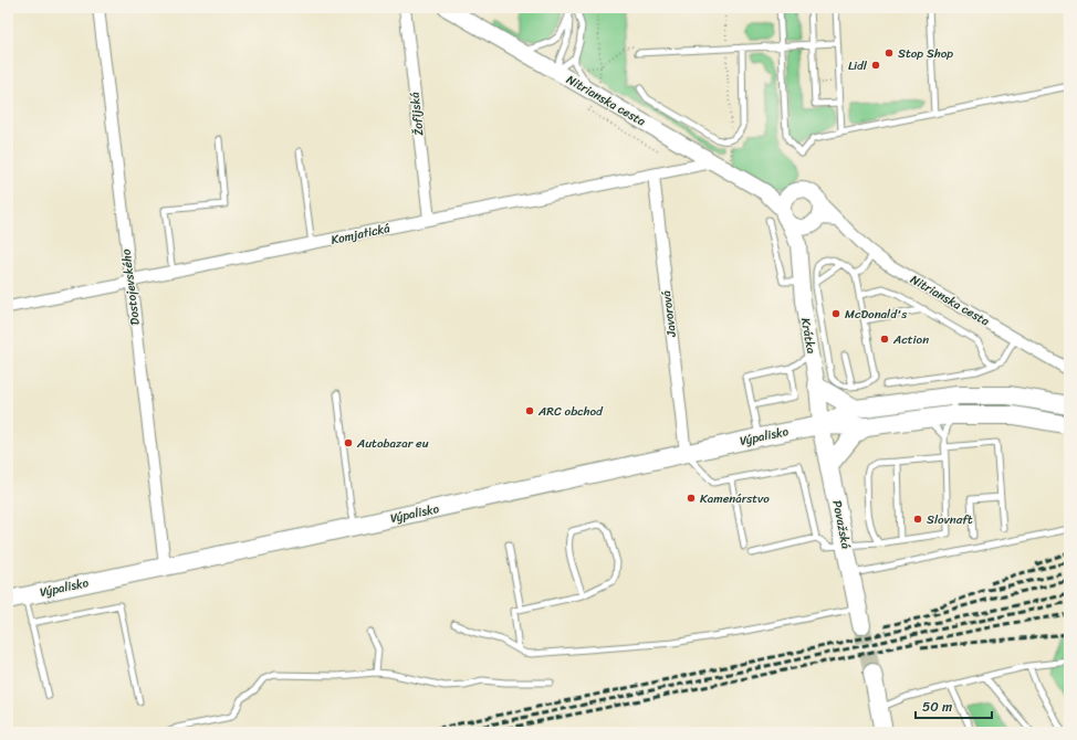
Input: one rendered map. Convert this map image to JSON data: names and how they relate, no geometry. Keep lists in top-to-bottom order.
{
  "streets": {
    "main road": [
      "Nitrianska cesta",
      "Krátka",
      "Výpalisko",
      "Považská"
    ],
    "street": [
      "Žofijská",
      "Komjatická",
      "Dostojevského",
      "Javorová"
    ]
  },
  "crossings": [
    ["Nitrianska cesta", "Komjatická"],
    ["Nitrianska cesta", "Krátka"],
    ["Žofijská", "Komjatická"],
    ["Komjatická", "Dostojevského"],
    ["Komjatická", "Javorová"],
    ["Dostojevského", "Výpalisko"],
    ["Javorová", "Výpalisko"],
    ["Krátka", "Výpalisko"],
    ["Krátka", "Považská"],
    ["Výpalisko", "Považská"]
  ],
  "places": [
    "Stop Shop",
    "Lidl",
    "McDonald's",
    "Action",
    "ARC obchod",
    "Autobazar eu",
    "Kamenárstvo",
    "Slovnaft"
  ],
  "scale_bar": "50 m"
}
